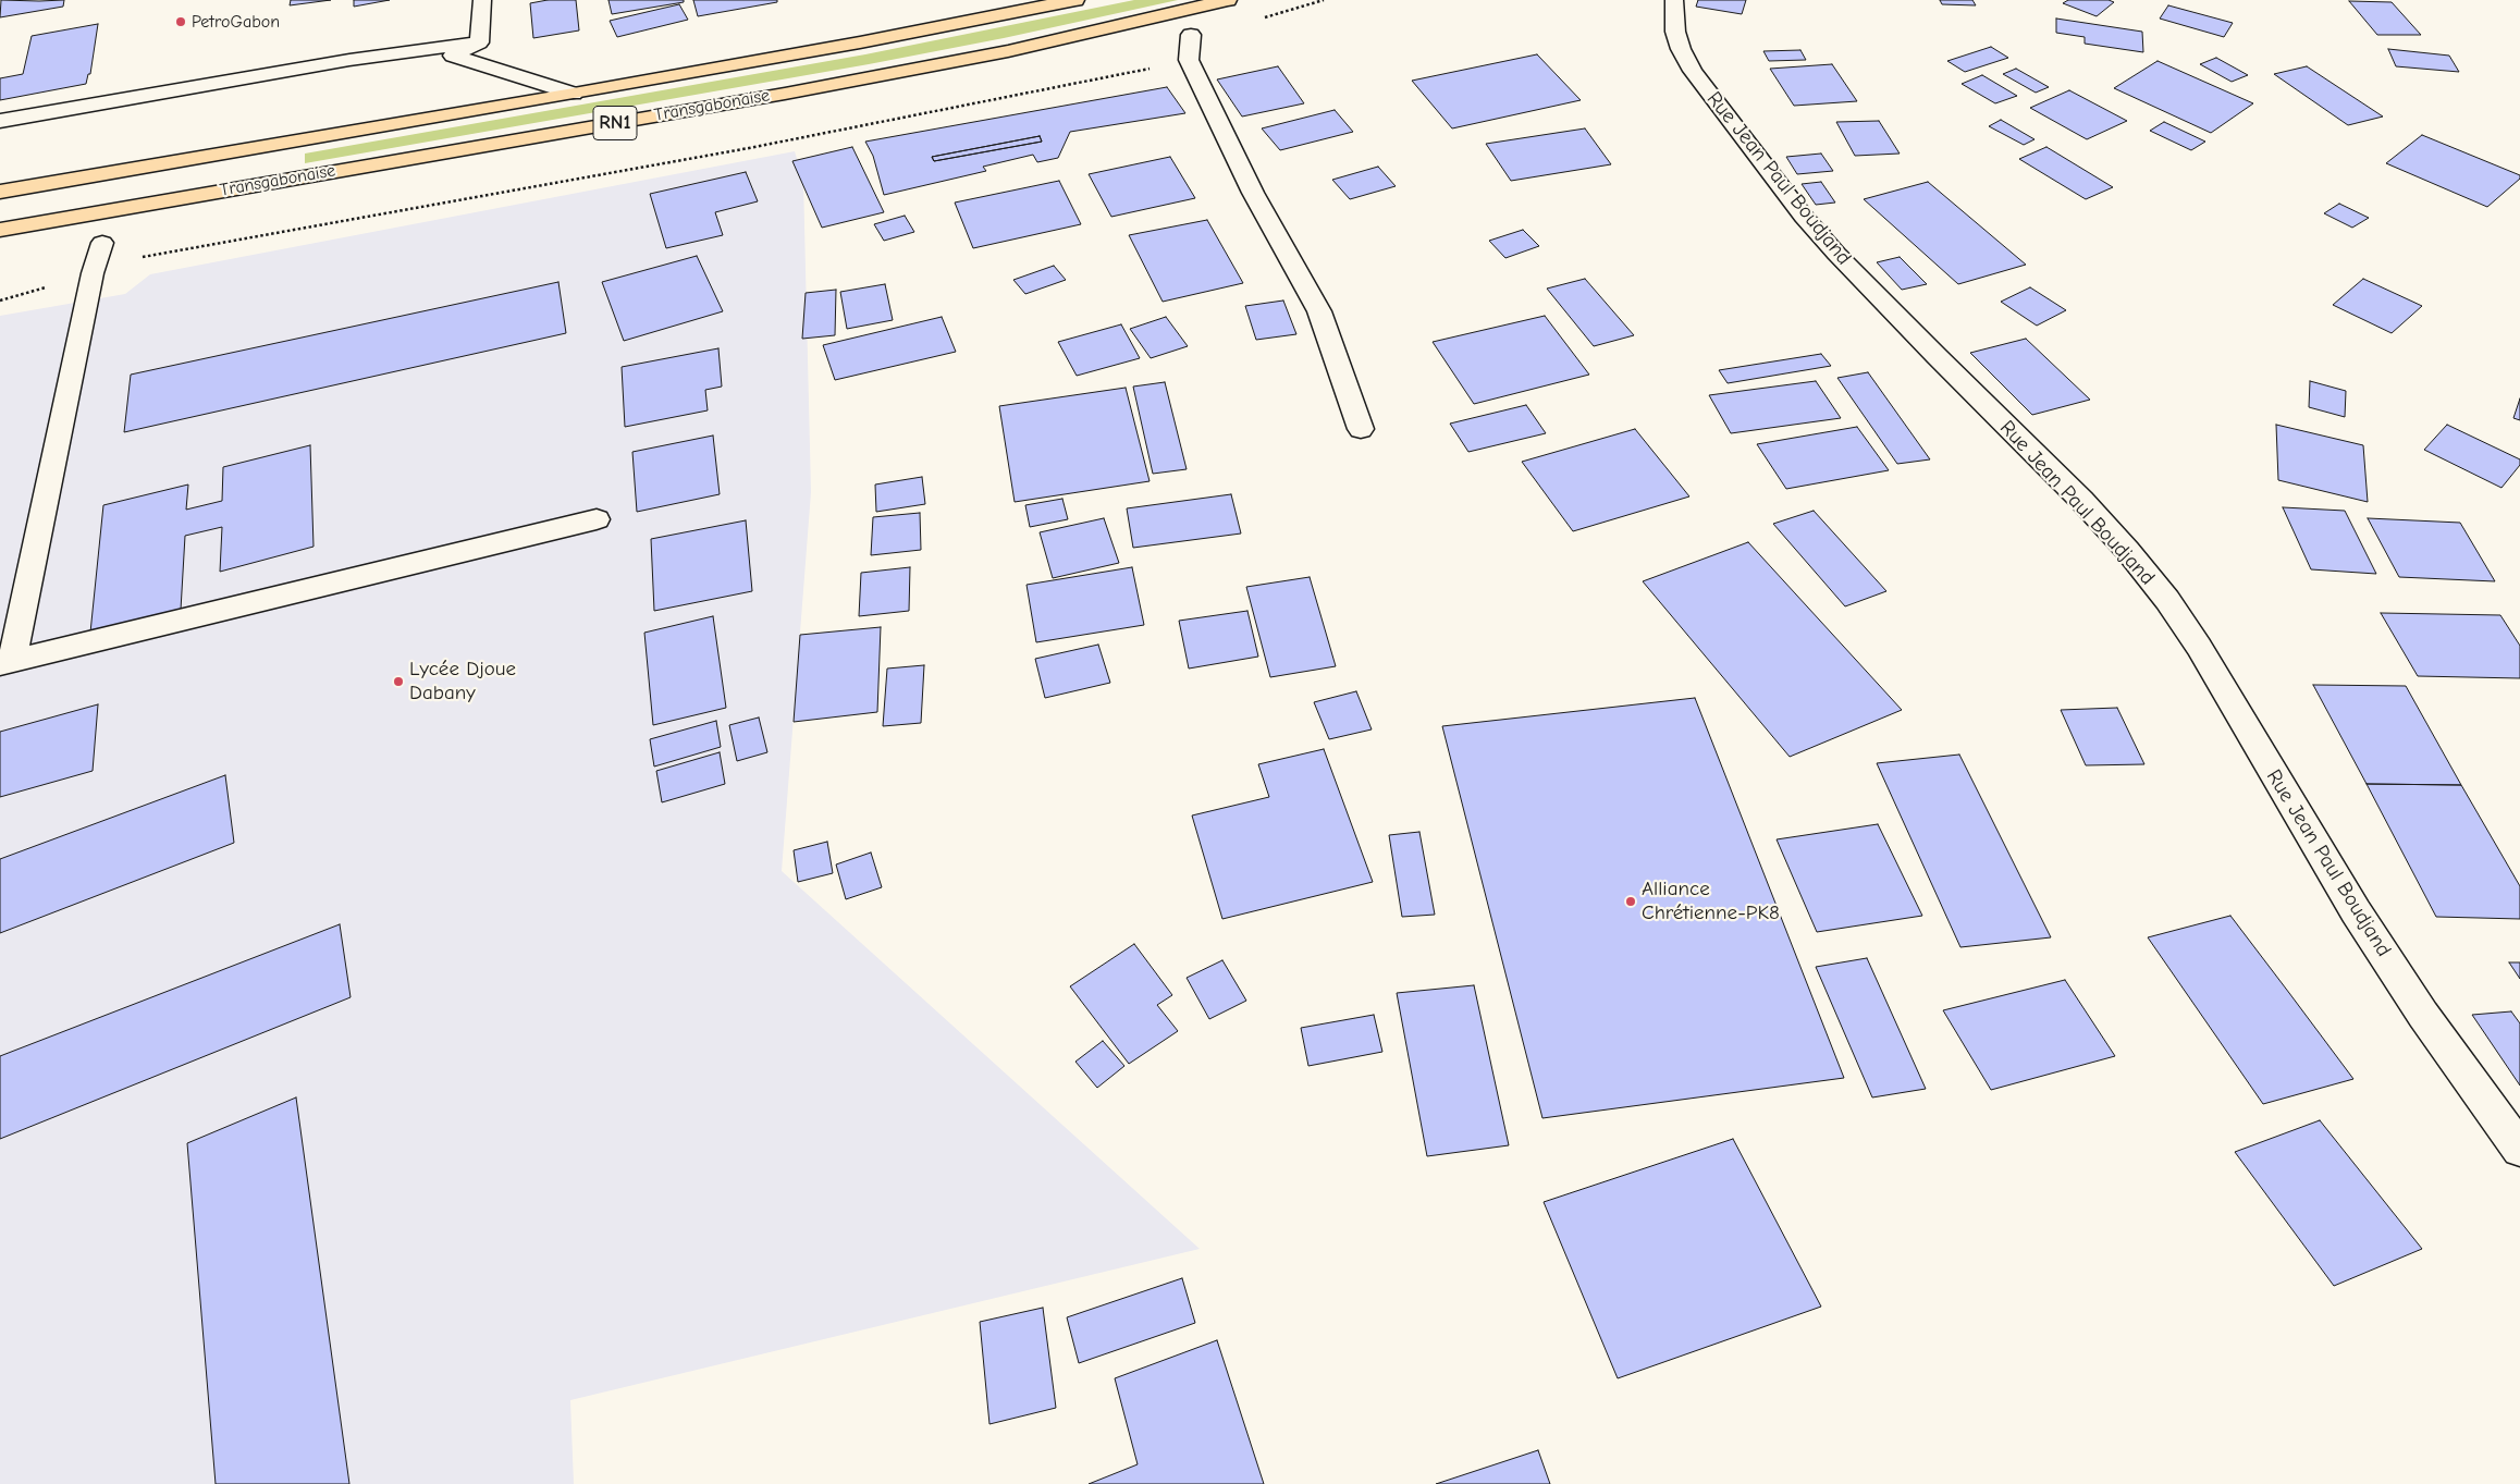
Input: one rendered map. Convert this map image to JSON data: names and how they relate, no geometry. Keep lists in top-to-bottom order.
{
  "streets": {
    "highway": ["Transgabonaise", "RN1"],
    "street": ["Rue Jean Paul Boudjand"]
  },
  "places": ["PetroGabon", "Lycée Djoue Dabany", "Alliance Chrétienne-PK8"]
}
